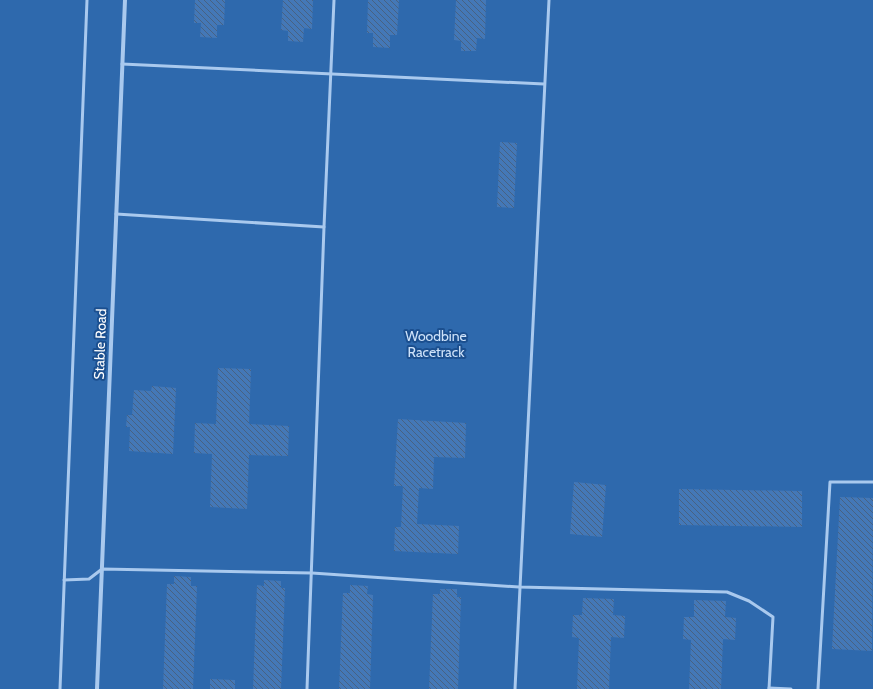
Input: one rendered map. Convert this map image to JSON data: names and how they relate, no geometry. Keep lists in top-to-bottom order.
{
  "streets": {
    "street": ["Stable Road"]
  },
  "parks": ["Woodbine Racetrack"]
}
